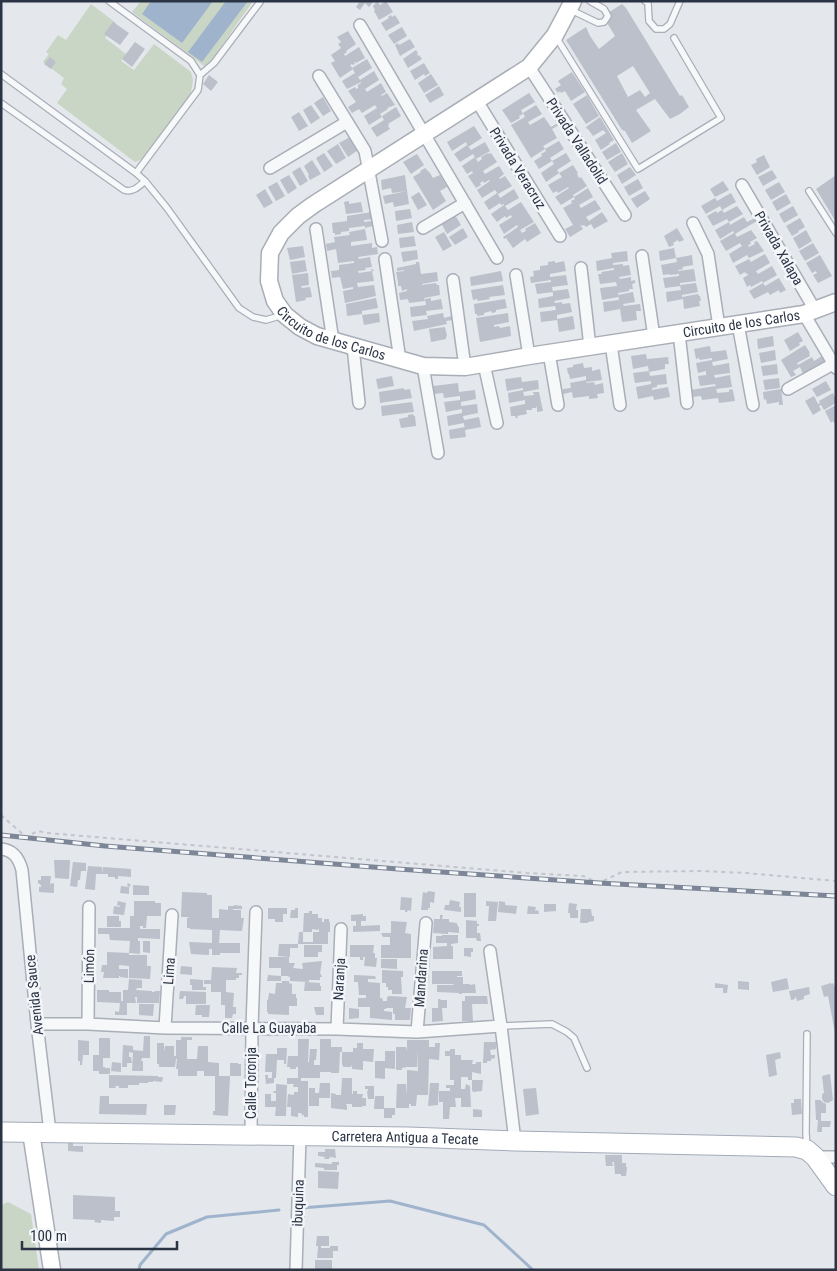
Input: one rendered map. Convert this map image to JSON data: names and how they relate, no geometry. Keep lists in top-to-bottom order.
{
  "streets": {
    "main road": ["Carretera Antigua a Tecate"],
    "street": [
      "Privada Valladolid",
      "Privada Veracruz",
      "Privada Xalapa",
      "Circuito de los Carlos",
      "Limón",
      "Lima",
      "Mandarina",
      "Naranja",
      "Avenida Sauce",
      "Calle La Guayaba",
      "Calle Toronja",
      "ibuquina"
    ]
  },
  "crossings": [
    ["Privada Valladolid", "Circuito de los Carlos"],
    ["Privada Veracruz", "Circuito de los Carlos"],
    ["Privada Xalapa", "Circuito de los Carlos"],
    ["Limón", "Calle La Guayaba"],
    ["Lima", "Calle La Guayaba"],
    ["Mandarina", "Calle La Guayaba"],
    ["Naranja", "Calle La Guayaba"],
    ["Avenida Sauce", "Calle La Guayaba"],
    ["Avenida Sauce", "Carretera Antigua a Tecate"],
    ["Calle La Guayaba", "Calle Toronja"],
    ["Calle Toronja", "Carretera Antigua a Tecate"],
    ["Carretera Antigua a Tecate", "ibuquina"]
  ],
  "scale_bar": "100 m"
}
